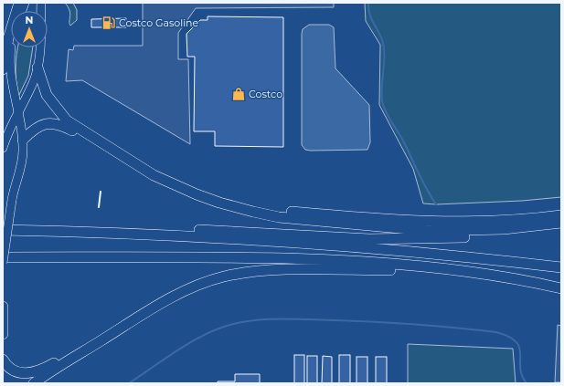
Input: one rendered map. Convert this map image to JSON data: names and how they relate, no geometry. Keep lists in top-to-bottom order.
{
  "places": {
    "fuel station": ["Costco Gasoline"],
    "shop": ["Costco"]
  },
  "north": "top"
}
